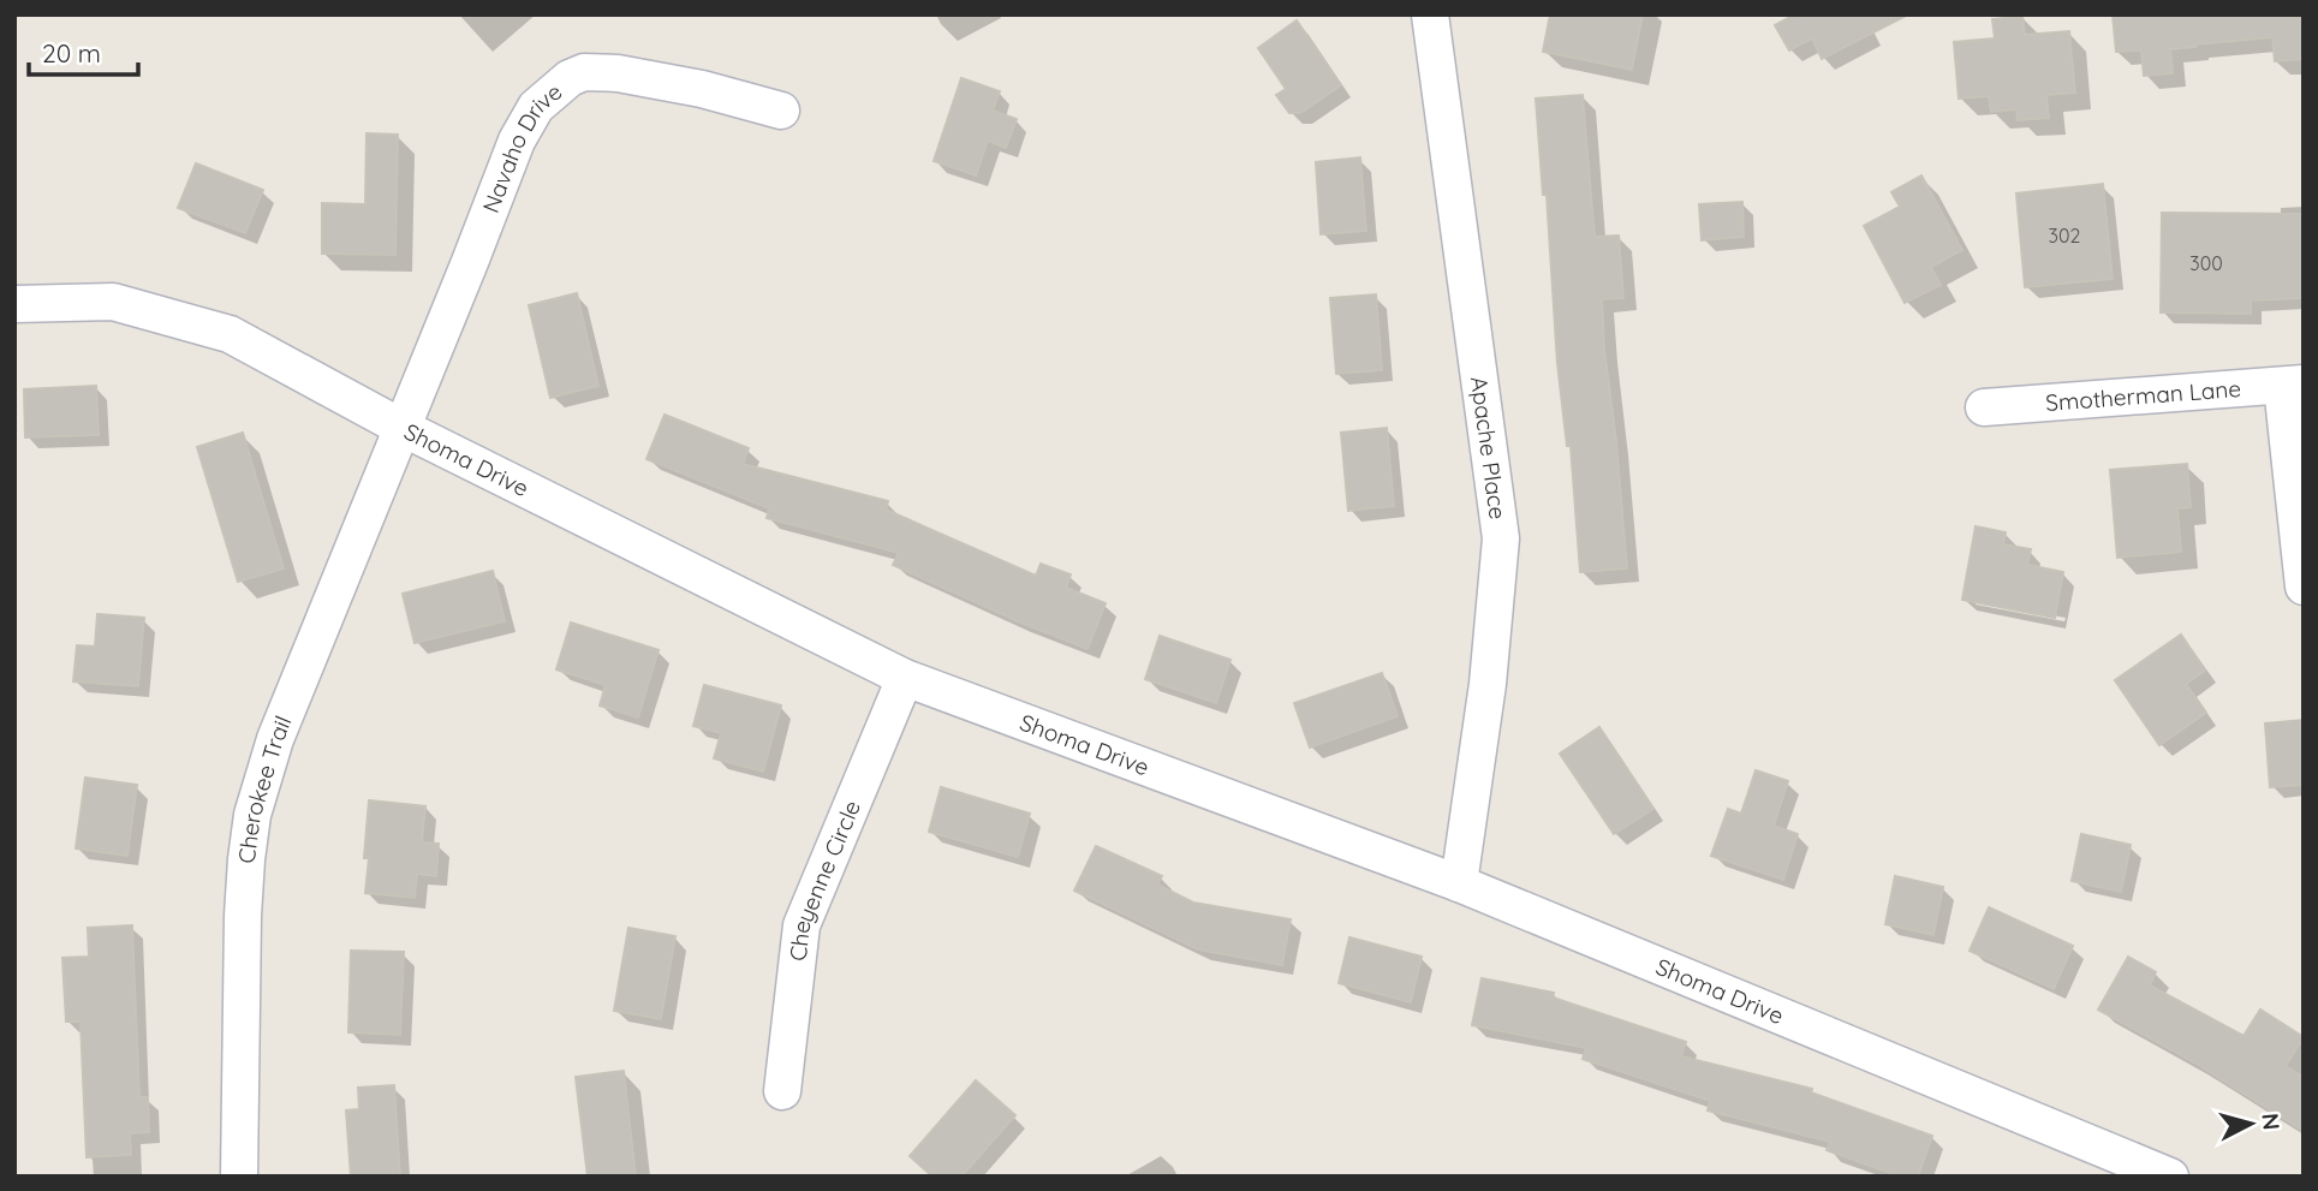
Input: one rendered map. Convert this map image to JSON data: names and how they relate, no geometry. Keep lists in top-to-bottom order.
{
  "streets": {
    "street": [
      "Navaho Drive",
      "Smotherman Lane",
      "Apache Place",
      "Shoma Drive",
      "Cherokee Trail",
      "Cheyenne Circle"
    ]
  },
  "crossings": [
    ["Navaho Drive", "Shoma Drive"],
    ["Navaho Drive", "Cherokee Trail"],
    ["Apache Place", "Shoma Drive"],
    ["Shoma Drive", "Cherokee Trail"],
    ["Shoma Drive", "Cheyenne Circle"]
  ],
  "house_numbers": ["302", "300"],
  "scale_bar": "20 m",
  "north": "right"
}
